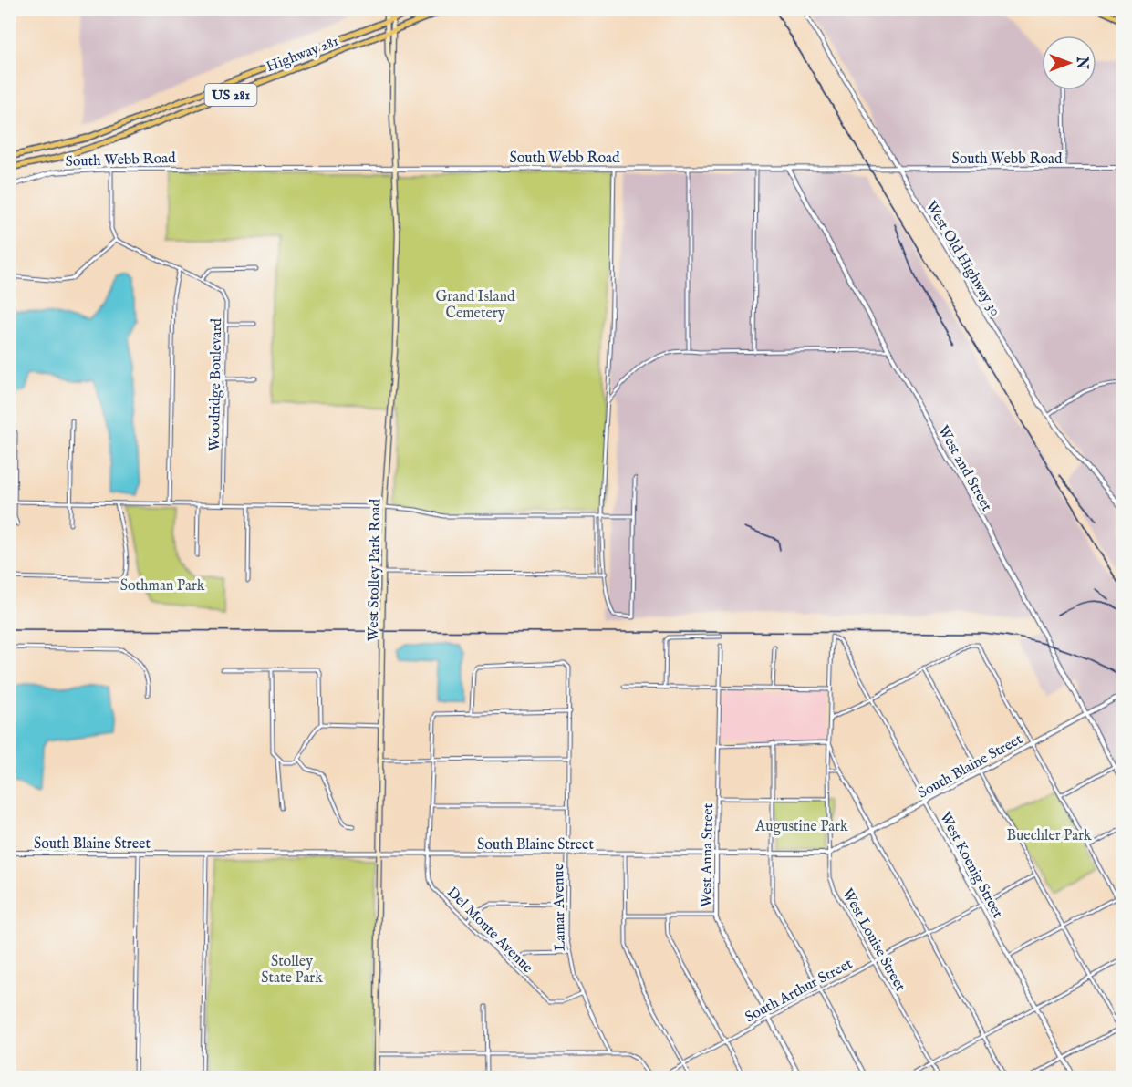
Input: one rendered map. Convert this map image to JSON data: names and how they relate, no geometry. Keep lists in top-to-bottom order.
{
  "streets": {
    "highway": ["Highway 281", "US 281"],
    "main road": ["West Stolley Park Road"],
    "street": [
      "South Webb Road",
      "West Old Highway 30",
      "Woodridge Boulevard",
      "West 2nd Street",
      "South Blaine Street",
      "West Anna Street",
      "West Koenig Street",
      "Lamar Avenue",
      "Del Monte Avenue",
      "West Louise Street",
      "South Arthur Street"
    ]
  },
  "crossings": [
    ["Highway 281", "West Stolley Park Road"],
    ["South Webb Road", "West Old Highway 30"],
    ["South Webb Road", "West 2nd Street"],
    ["South Webb Road", "West Stolley Park Road"],
    ["West 2nd Street", "South Blaine Street"],
    ["West Stolley Park Road", "South Blaine Street"],
    ["South Blaine Street", "West Anna Street"],
    ["South Blaine Street", "West Koenig Street"],
    ["South Blaine Street", "Lamar Avenue"],
    ["South Blaine Street", "Del Monte Avenue"],
    ["South Blaine Street", "West Louise Street"],
    ["West Anna Street", "South Arthur Street"],
    ["West Koenig Street", "West Louise Street"],
    ["West Koenig Street", "South Arthur Street"],
    ["Lamar Avenue", "Del Monte Avenue"],
    ["West Louise Street", "South Arthur Street"]
  ],
  "parks": [
    "Grand Island Cemetery",
    "Sothman Park",
    "Augustine Park",
    "Buechler Park",
    "Stolley State Park"
  ],
  "north": "right"
}
